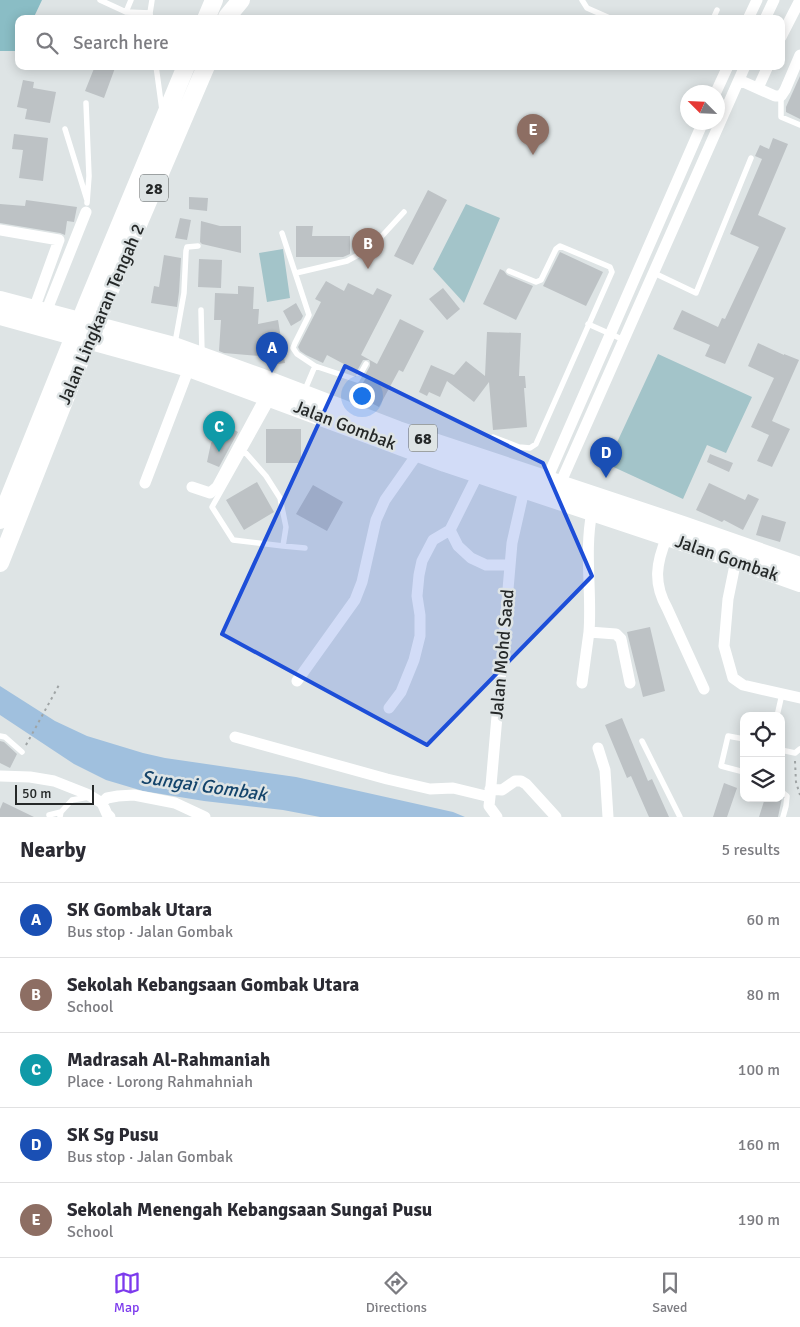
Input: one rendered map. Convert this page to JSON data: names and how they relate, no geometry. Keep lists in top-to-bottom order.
{
  "streets": {
    "main road": [
      "28",
      "Jalan Lingkaran Tengah 2",
      "Jalan Gombak",
      "68"
    ],
    "street": ["Jalan Mohd Saad"]
  },
  "crossings": [
    ["Jalan Gombak", "Jalan Mohd Saad"]
  ],
  "water": ["Sungai Gombak"],
  "scale_bar": "50 m",
  "north": "top left",
  "page": {
    "search": "Search here",
    "pins": [
      "E",
      "B",
      "A",
      "C",
      "D"
    ],
    "scale": "50 m",
    "heading": ["Nearby", "5 results"],
    "list": [
      {
        "mark": "A",
        "name": "SK Gombak Utara",
        "note": "Bus stop · Jalan Gombak",
        "value": "60 m"
      },
      {
        "mark": "B",
        "name": "Sekolah Kebangsaan Gombak Utara",
        "note": "School",
        "value": "80 m"
      },
      {
        "mark": "C",
        "name": "Madrasah Al-Rahmaniah",
        "note": "Place · Lorong Rahmahniah",
        "value": "100 m"
      },
      {
        "mark": "D",
        "name": "SK Sg Pusu",
        "note": "Bus stop · Jalan Gombak",
        "value": "160 m"
      },
      {
        "mark": "E",
        "name": "Sekolah Menengah Kebangsaan Sungai Pusu",
        "note": "School",
        "value": "190 m"
      }
    ],
    "nav": ["Map", "Directions", "Saved"]
  }
}
